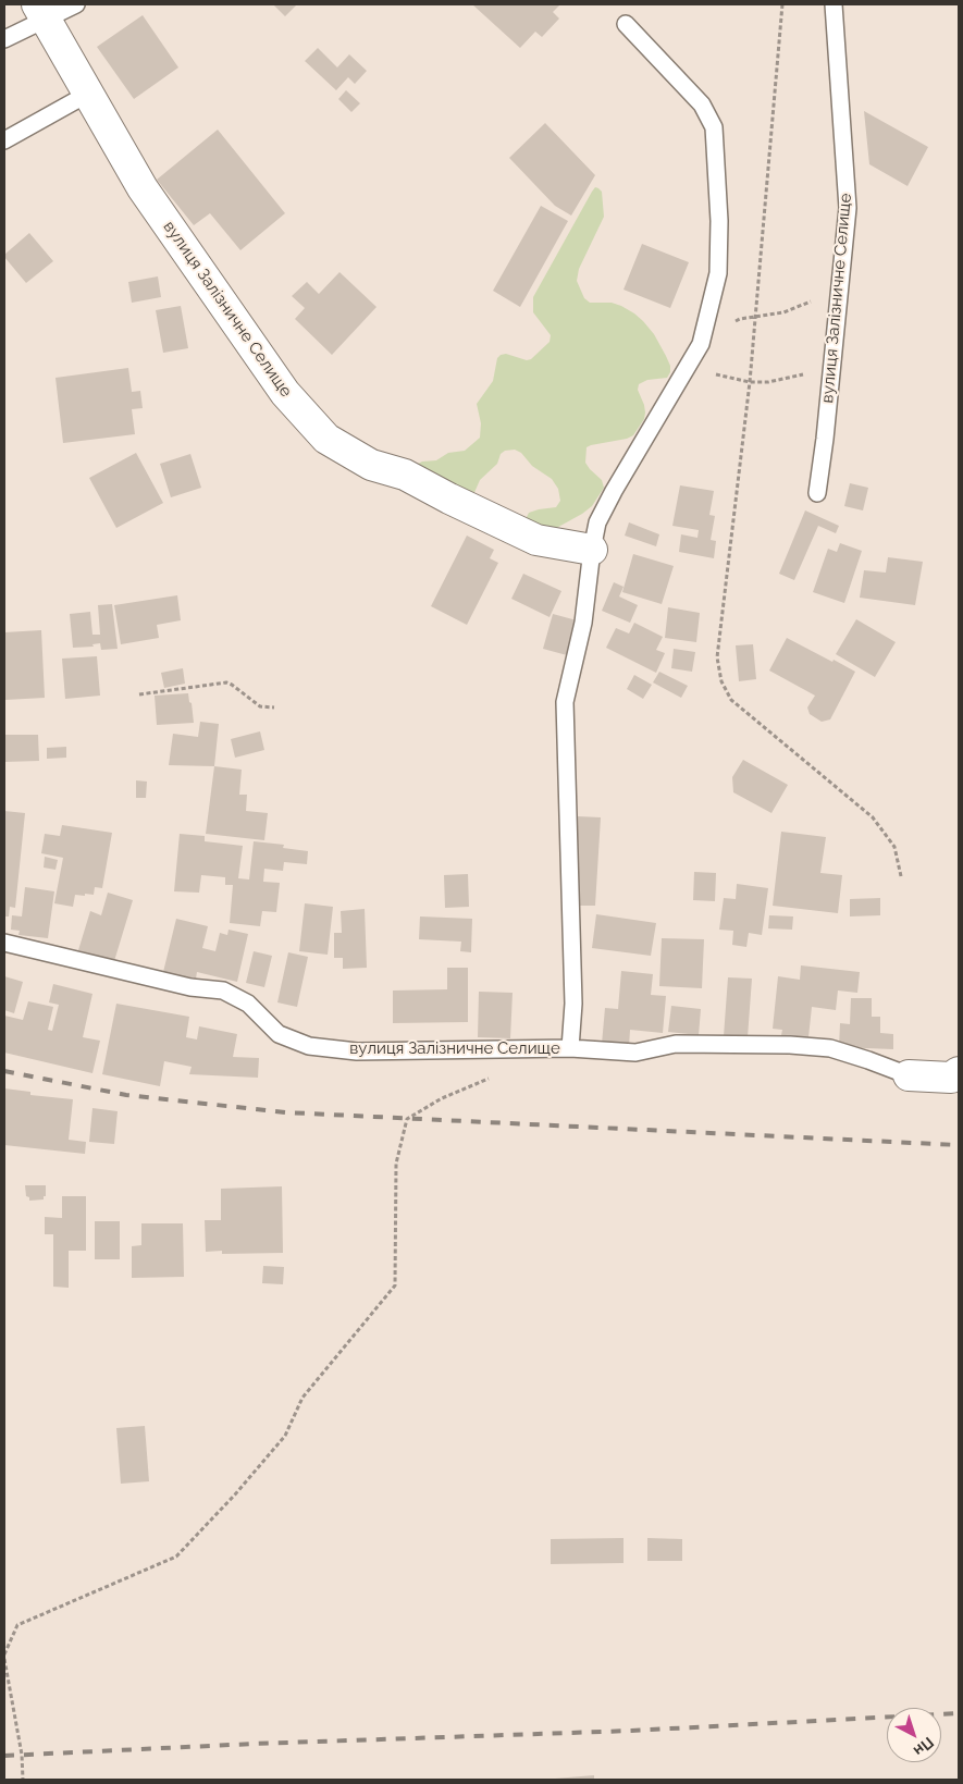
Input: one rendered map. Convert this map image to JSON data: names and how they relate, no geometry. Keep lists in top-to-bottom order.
{
  "streets": {
    "street": ["вулиця Залізничне Селище"]
  },
  "north": "bottom right"
}
